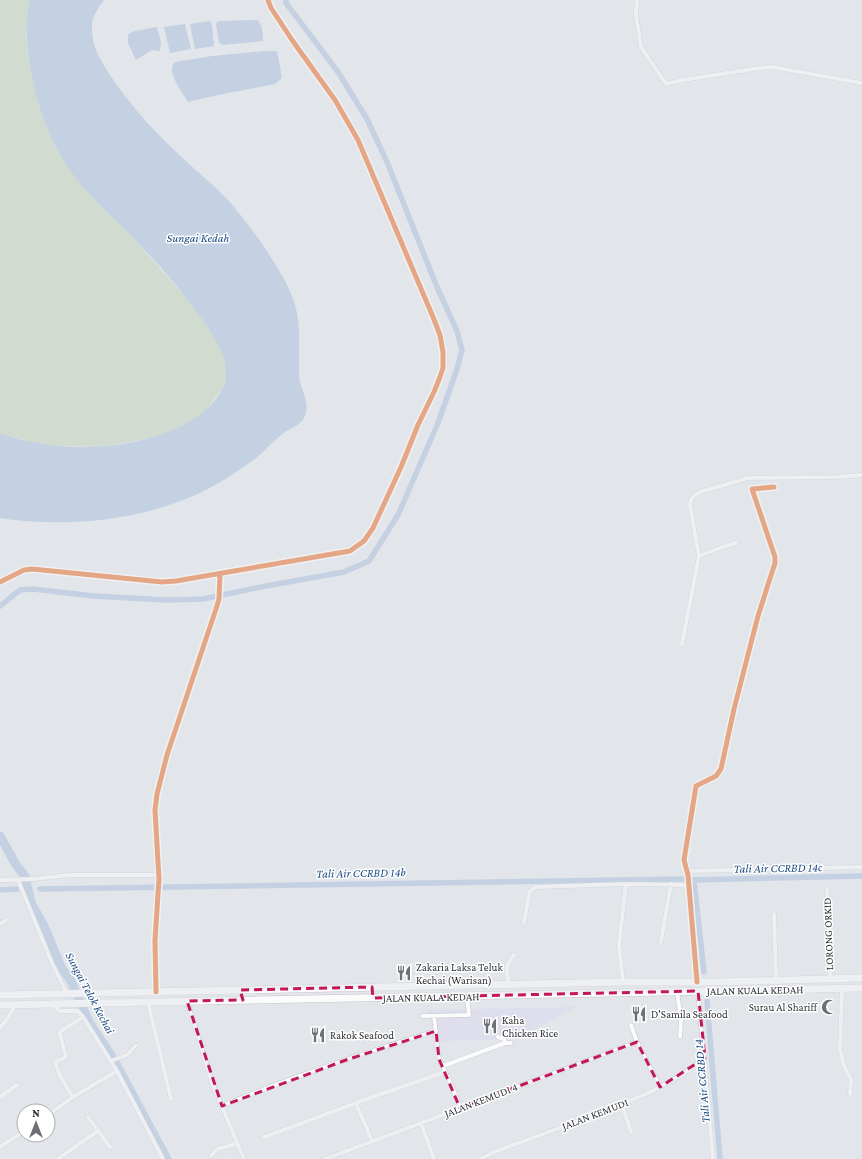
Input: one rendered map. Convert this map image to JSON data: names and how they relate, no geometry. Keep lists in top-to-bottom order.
{
  "streets": {
    "main road": ["JALAN KUALA KEDAH"],
    "street": ["LORONG ORKID", "JALAN KEMUDI 4", "JALAN KEMUDI"]
  },
  "crossings": [
    ["LORONG ORKID", "JALAN KUALA KEDAH"]
  ],
  "water": [
    "Sungai Kedah",
    "Tali Air CCRBD 14c",
    "Tali Air CCRBD 14b",
    "Sungai Telok Kechai",
    "Tali Air CCRBD 14"
  ],
  "places": {
    "restaurant": [
      "Zakaria Laksa Teluk Kechai (Warisan)",
      "D'Samila Seafood",
      "Kaha Chicken Rice",
      "Rakok Seafood"
    ],
    "mosque": ["Surau Al Shariff"]
  },
  "north": "top"
}
